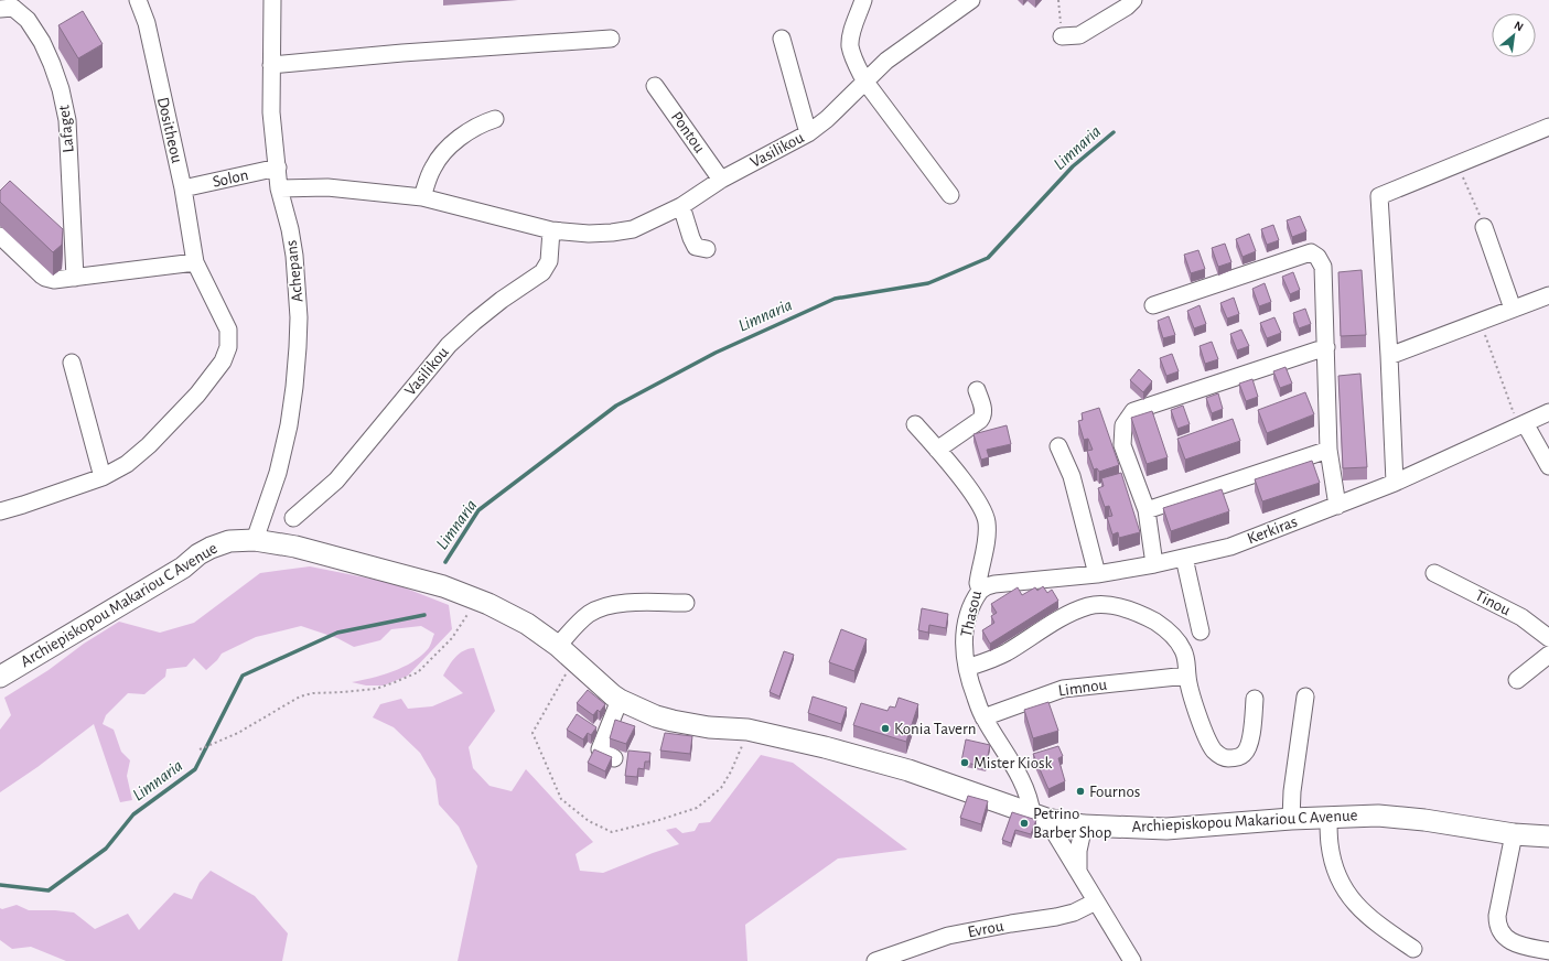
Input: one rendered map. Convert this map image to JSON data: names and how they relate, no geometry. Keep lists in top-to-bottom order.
{
  "streets": {
    "main road": ["Archiepiskopou Makariou C Avenue"],
    "street": [
      "Lafaget",
      "Dositheou",
      "Pontou",
      "Vasilikou",
      "Solon",
      "Achepans",
      "Kerkiras",
      "Tinou",
      "Thasou",
      "Limnou",
      "Evrou"
    ]
  },
  "crossings": [
    ["Dositheou", "Solon"],
    ["Pontou", "Vasilikou"],
    ["Vasilikou", "Achepans"],
    ["Solon", "Achepans"],
    ["Achepans", "Archiepiskopou Makariou C Avenue"],
    ["Kerkiras", "Thasou"],
    ["Archiepiskopou Makariou C Avenue", "Thasou"],
    ["Thasou", "Limnou"],
    ["Thasou", "Evrou"]
  ],
  "water": ["Limnaria"],
  "places": [
    "Konia Tavern",
    "Mister Kiosk",
    "Fournos",
    "Petrino Barber Shop"
  ],
  "north": "top right"
}
